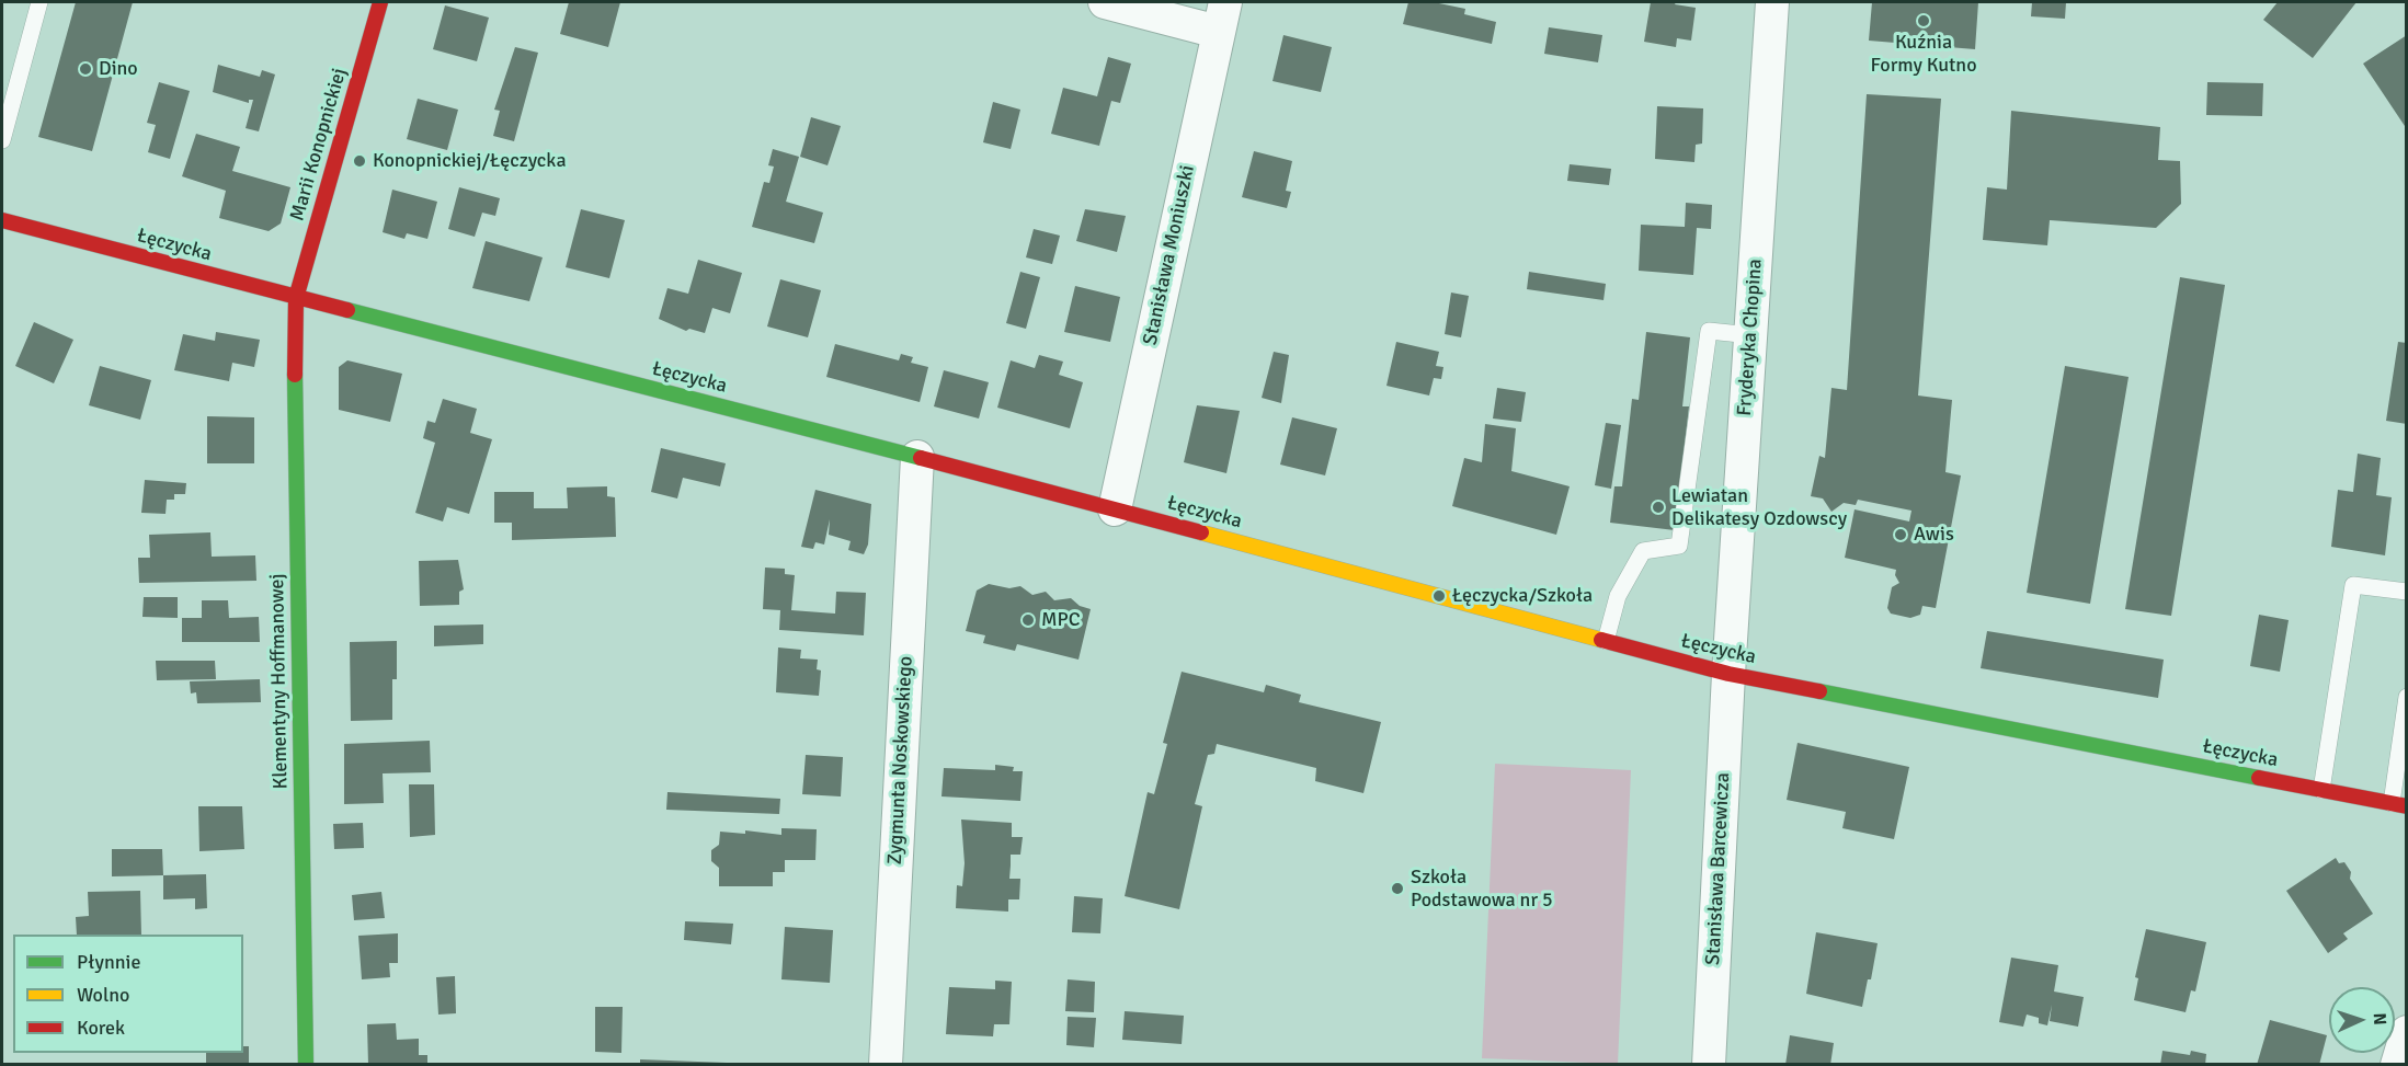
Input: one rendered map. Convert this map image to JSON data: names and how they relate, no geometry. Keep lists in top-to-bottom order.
{
  "streets": {
    "street": [
      "Marii Konopnickiej",
      "Łęczycka",
      "Stanisława Moniuszki",
      "Fryderyka Chopina",
      "Klementyny Hoffmanowej",
      "Zygmunta Noskowskiego",
      "Stanisława Barcewicza"
    ]
  },
  "crossings": [
    ["Marii Konopnickiej", "Łęczycka"],
    ["Marii Konopnickiej", "Klementyny Hoffmanowej"],
    ["Łęczycka", "Stanisława Moniuszki"],
    ["Łęczycka", "Fryderyka Chopina"],
    ["Łęczycka", "Klementyny Hoffmanowej"],
    ["Łęczycka", "Zygmunta Noskowskiego"],
    ["Łęczycka", "Stanisława Barcewicza"],
    ["Fryderyka Chopina", "Stanisława Barcewicza"]
  ],
  "places": [
    "Kuźnia Formy Kutno",
    "Dino",
    "Konopnickiej/Łęczycka",
    "Lewiatan Delikatesy Ozdowscy",
    "Awis",
    "Łęczycka/Szkoła",
    "MPC",
    "Szkoła Podstawowa nr 5"
  ],
  "legend": ["Płynnie", "Wolno", "Korek"],
  "north": "right"
}
